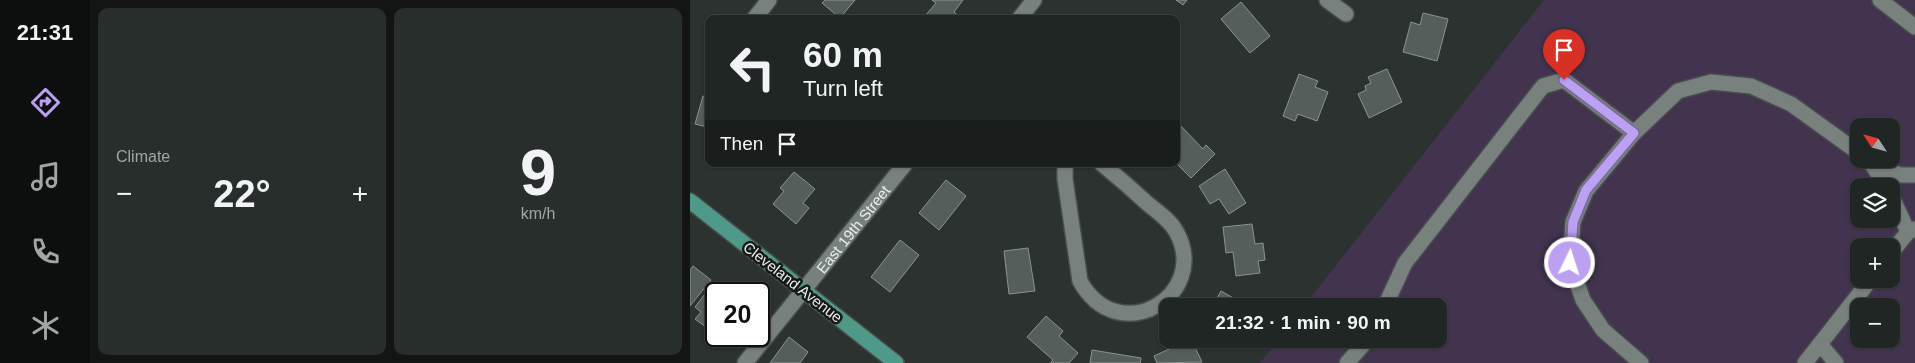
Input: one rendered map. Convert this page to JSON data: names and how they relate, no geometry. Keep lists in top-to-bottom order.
{
  "streets": {
    "main road": ["Cleveland Avenue"],
    "street": ["East 19th Street"]
  },
  "crossings": [
    ["East 19th Street", "Cleveland Avenue"]
  ],
  "north": "top left",
  "page": {
    "tabs": "21:31",
    "tile": [
      "Climate",
      ["9", "km/h"]
    ],
    "turn": ["60 m", "Turn left"],
    "map_buttons": ["+", "−"],
    "then": "Then",
    "heat": ["−", "22°", "+"],
    "limit": "20",
    "trip": "21:32 · 1 min · 90 m"
  }
}
